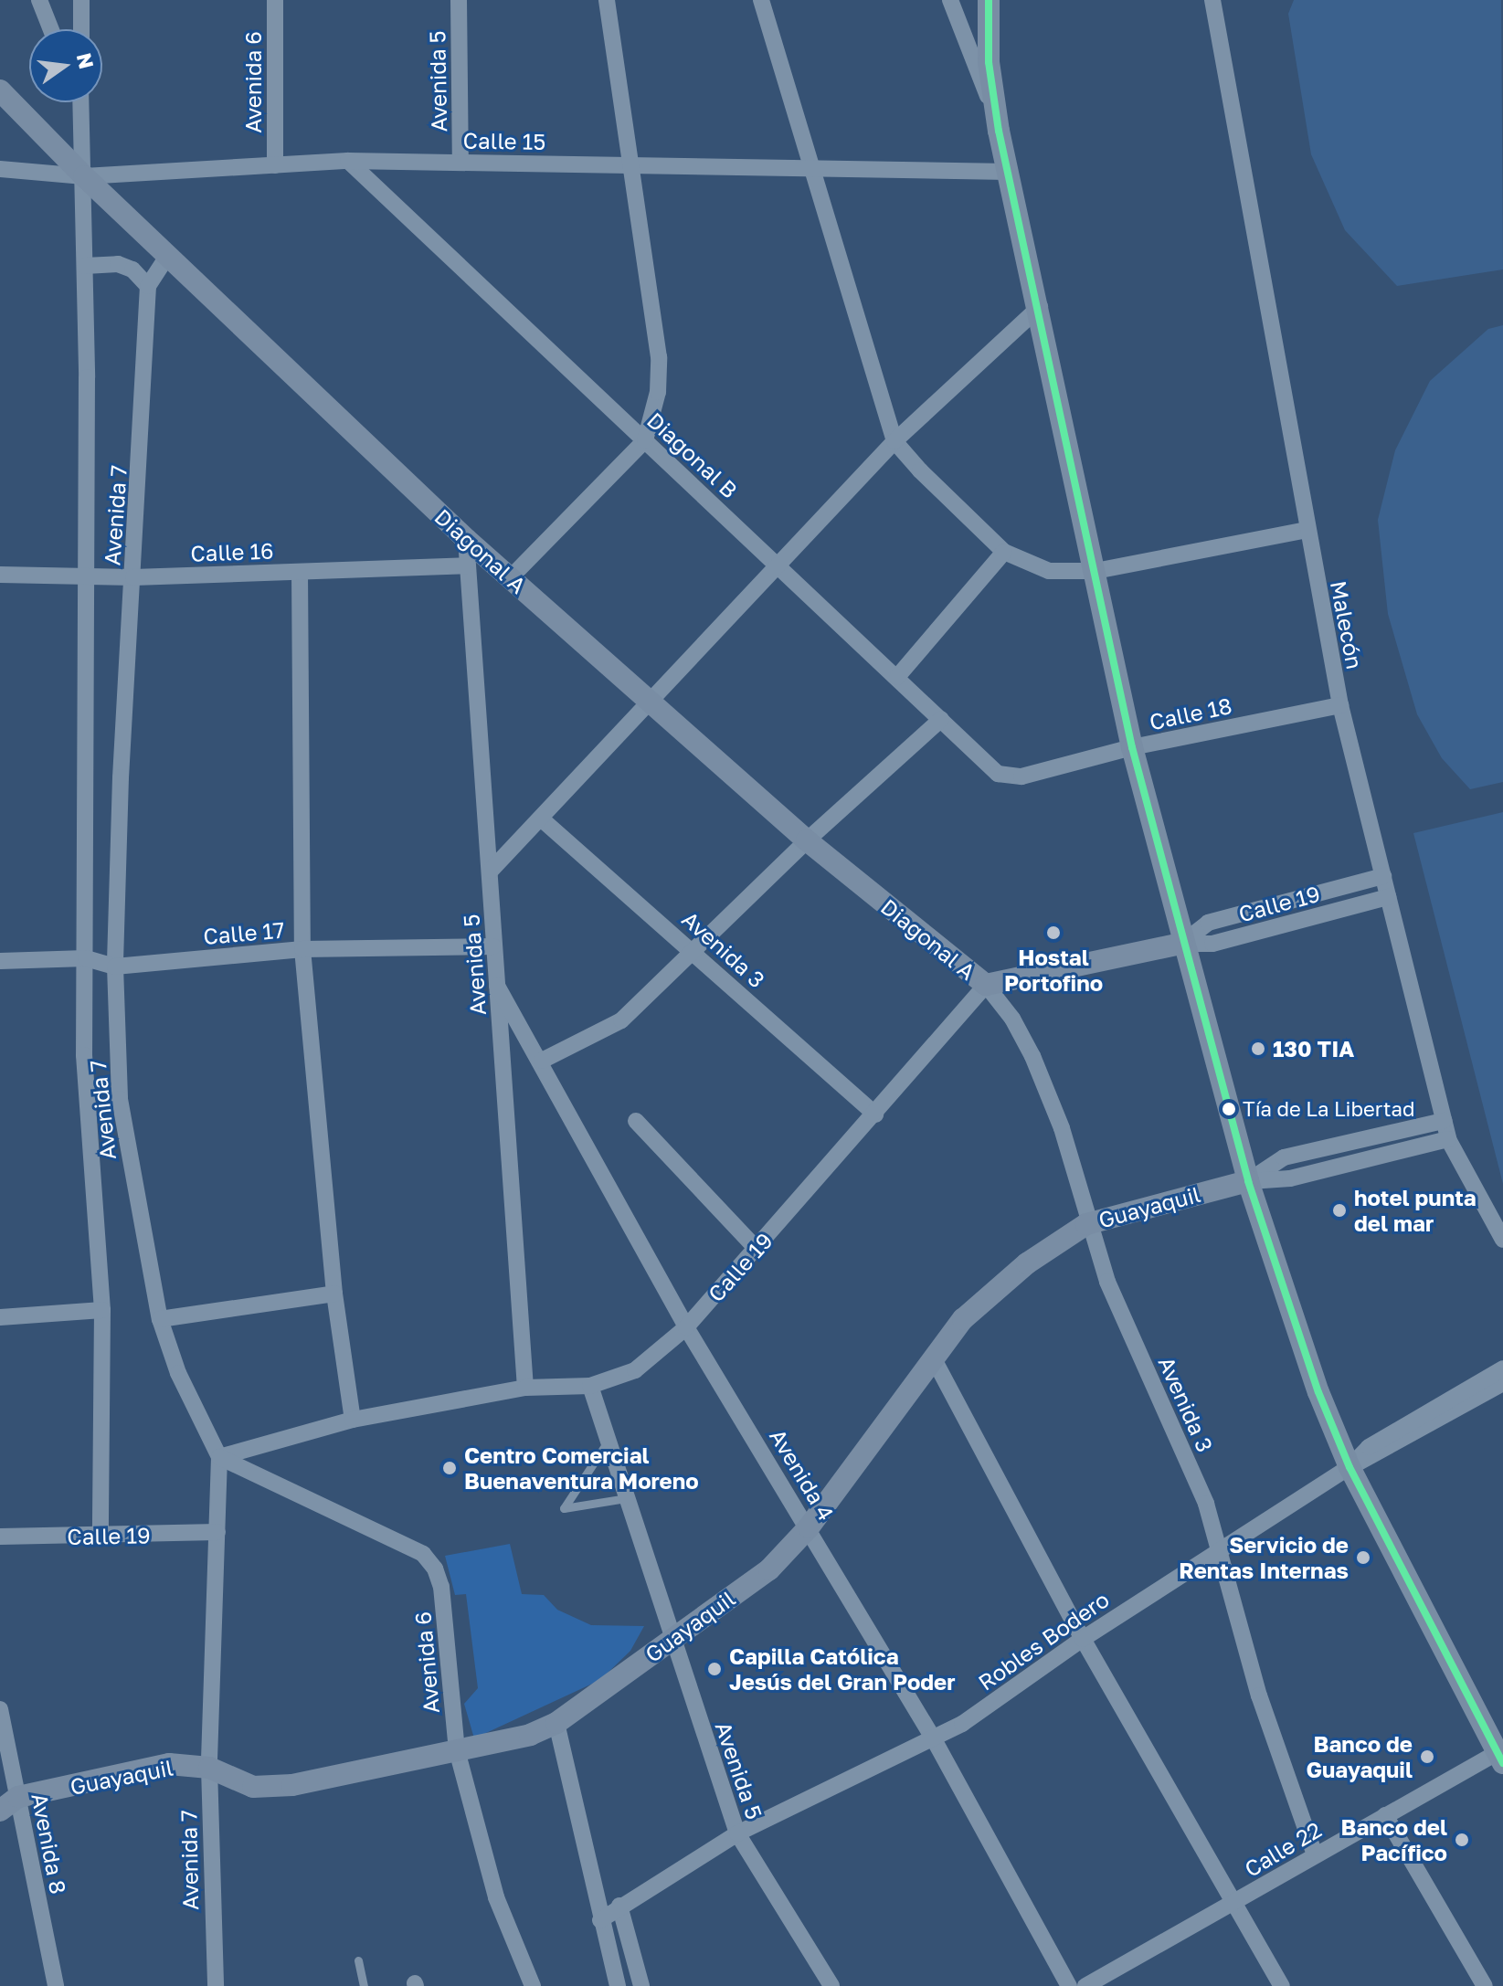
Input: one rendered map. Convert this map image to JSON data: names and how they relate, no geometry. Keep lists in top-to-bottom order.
{
  "streets": {
    "street": [
      "Avenida 5",
      "Avenida 6",
      "Calle 15",
      "Diagonal B",
      "Avenida 7",
      "Diagonal A",
      "Calle 16",
      "Malecón",
      "Calle 18",
      "Calle 19",
      "Calle 17",
      "Avenida 3",
      "Guayaquil",
      "Avenida 4",
      "Robles Bodero",
      "Avenida 8",
      "Calle 22"
    ]
  },
  "crossings": [
    ["Avenida 5", "Calle 15"],
    ["Avenida 5", "Diagonal A"],
    ["Avenida 5", "Calle 16"],
    ["Avenida 5", "Calle 19"],
    ["Avenida 5", "Calle 17"],
    ["Avenida 5", "Guayaquil"],
    ["Avenida 5", "Avenida 4"],
    ["Avenida 5", "Robles Bodero"],
    ["Avenida 6", "Calle 15"],
    ["Avenida 6", "Avenida 7"],
    ["Avenida 6", "Calle 19"],
    ["Avenida 6", "Guayaquil"],
    ["Calle 15", "Diagonal B"],
    ["Calle 15", "Avenida 7"],
    ["Calle 15", "Diagonal A"],
    ["Diagonal B", "Calle 18"],
    ["Avenida 7", "Diagonal A"],
    ["Avenida 7", "Calle 16"],
    ["Avenida 7", "Calle 19"],
    ["Avenida 7", "Calle 17"],
    ["Avenida 7", "Guayaquil"],
    ["Diagonal A", "Calle 19"],
    ["Diagonal A", "Avenida 3"],
    ["Malecón", "Calle 18"],
    ["Malecón", "Calle 19"],
    ["Malecón", "Guayaquil"],
    ["Calle 19", "Avenida 3"],
    ["Calle 19", "Avenida 4"],
    ["Avenida 3", "Guayaquil"],
    ["Avenida 3", "Robles Bodero"],
    ["Avenida 3", "Calle 22"],
    ["Guayaquil", "Avenida 4"],
    ["Guayaquil", "Avenida 8"],
    ["Avenida 4", "Robles Bodero"]
  ],
  "places": [
    "Hostal Portofino",
    "130 TIA",
    "Tía de La Libertad",
    "hotel punta del mar",
    "Centro Comercial Buenaventura Moreno",
    "Servicio de Rentas Internas",
    "Capilla Católica Jesús del Gran Poder",
    "Banco de Guayaquil",
    "Banco del Pacífico"
  ],
  "north": "right"
}
